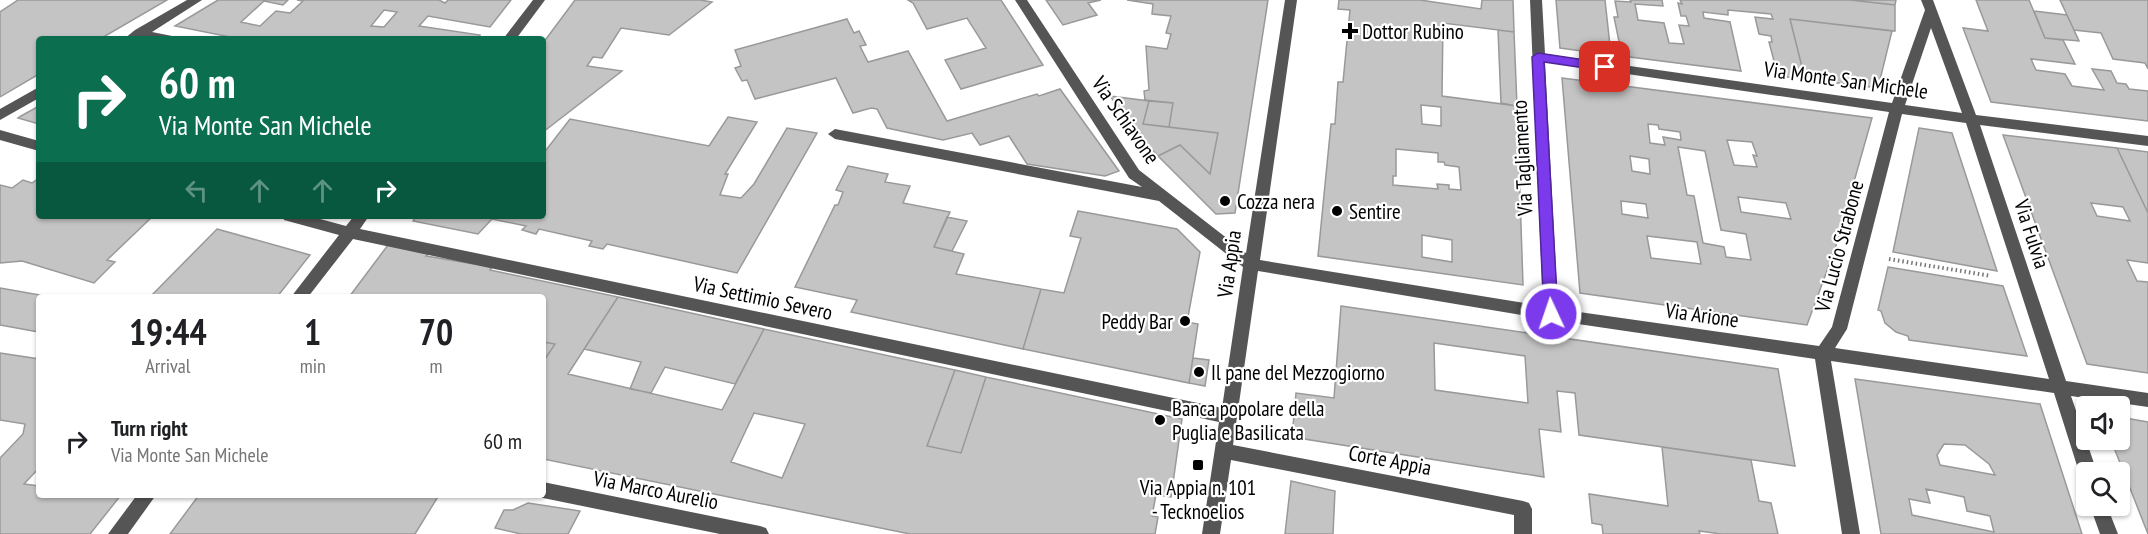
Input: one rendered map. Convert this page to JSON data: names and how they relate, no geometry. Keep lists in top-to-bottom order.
{
  "streets": {
    "street": [
      "Via Monte San Michele",
      "Via Schiavone",
      "Via Tagliamento",
      "Via Fulvia",
      "Via Lucio Strabone",
      "Via Appia",
      "Via Settimio Severo",
      "Via Arione",
      "Corte Appia",
      "Via Marco Aurelio"
    ]
  },
  "crossings": [
    ["Via Monte San Michele", "Via Tagliamento"],
    ["Via Monte San Michele", "Via Fulvia"],
    ["Via Monte San Michele", "Via Lucio Strabone"],
    ["Via Schiavone", "Via Appia"],
    ["Via Schiavone", "Via Arione"],
    ["Via Tagliamento", "Via Arione"],
    ["Via Fulvia", "Via Lucio Strabone"],
    ["Via Fulvia", "Via Arione"],
    ["Via Lucio Strabone", "Via Arione"],
    ["Via Appia", "Via Settimio Severo"],
    ["Via Appia", "Via Arione"],
    ["Via Appia", "Corte Appia"]
  ],
  "places": {
    "health": ["Dottor Rubino"],
    "other": [
      "Cozza nera",
      "Sentire",
      "Peddy Bar",
      "Il pane del Mezzogiorno",
      "Banca popolare della Puglia e Basilicata"
    ],
    "transit": ["Via Appia n. 101 - Tecknoelios"]
  },
  "page": {
    "turn": ["60 m", "Via Monte San Michele"],
    "eta": [
      "19:44",
      "Arrival",
      "1",
      "min",
      "70",
      "m"
    ],
    "list": [
      {
        "name": "Turn right",
        "note": "Via Monte San Michele",
        "value": "60 m"
      }
    ]
  }
}
